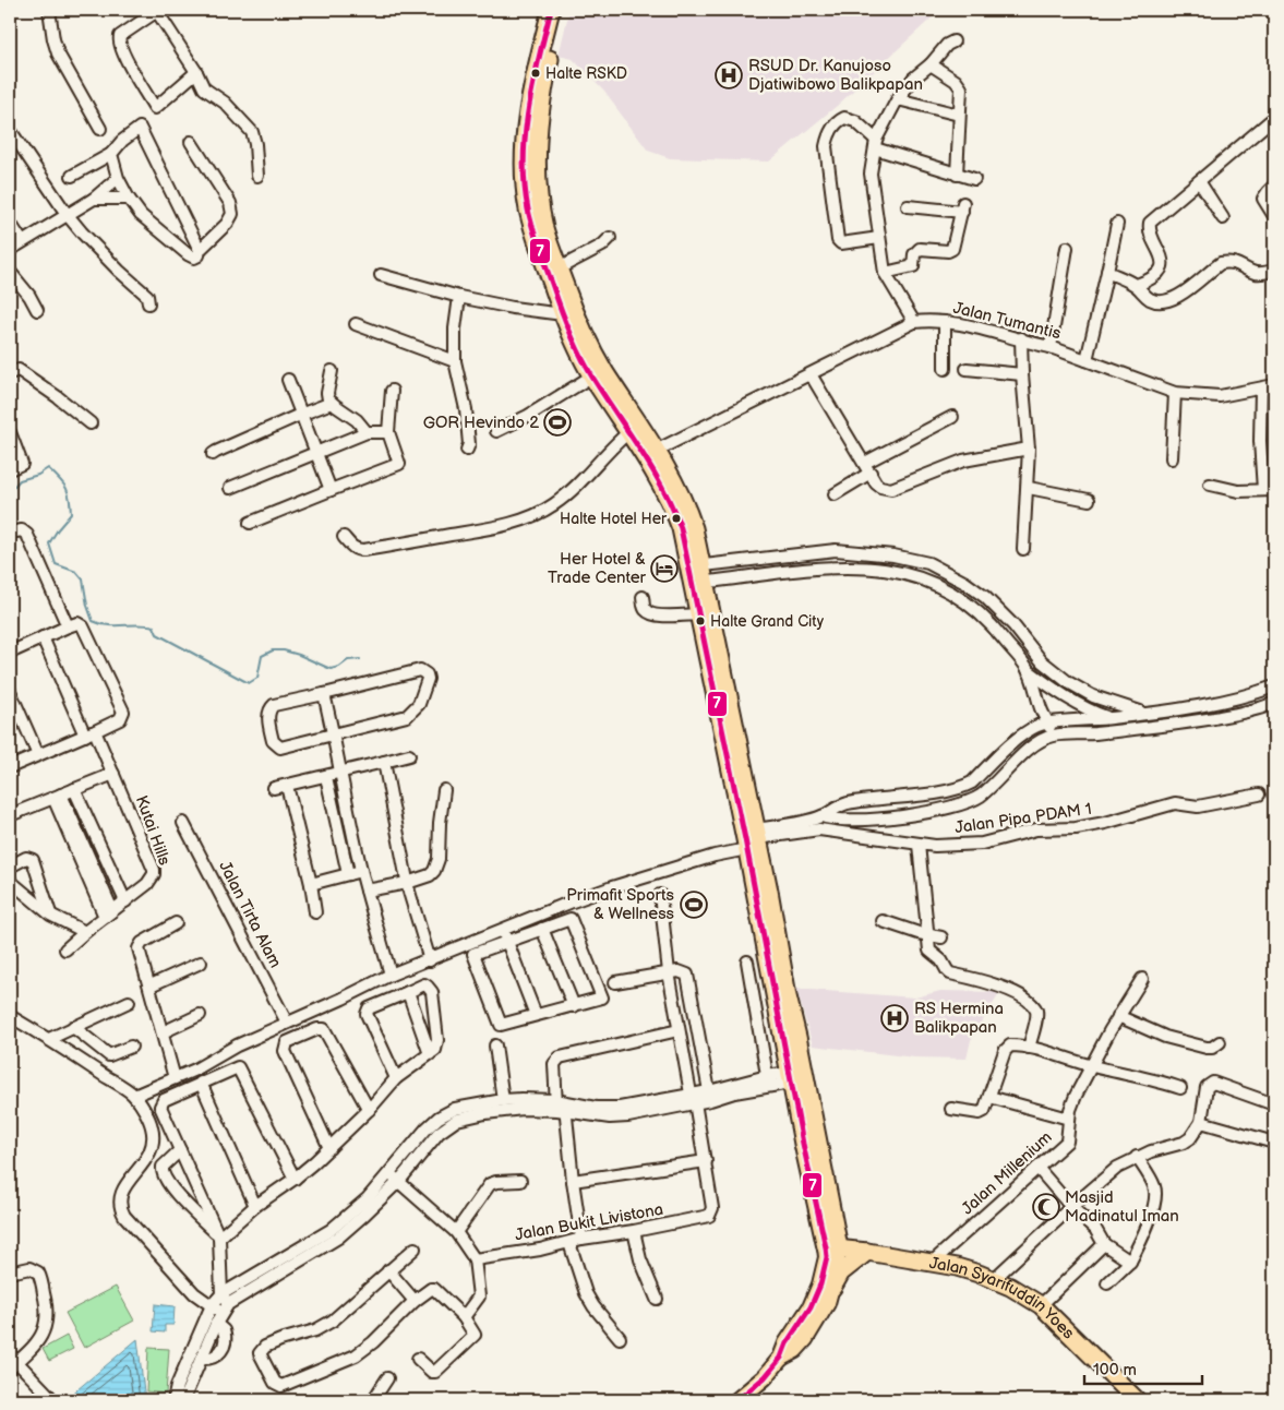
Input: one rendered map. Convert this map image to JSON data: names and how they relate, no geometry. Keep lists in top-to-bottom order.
{
  "streets": {
    "highway": ["Jalan Syarifuddin Yoes"],
    "street": [
      "Jalan Tumantis",
      "Jalan Pipa PDAM 1",
      "Kutai Hills",
      "Jalan Tirta Alam",
      "Jalan Millenium",
      "Jalan Bukit Livistona"
    ]
  },
  "crossings": [
    ["Jalan Millenium", "Jalan Syarifuddin Yoes"]
  ],
  "places": {
    "other": ["Halte RSKD", "Halte Hotel Her", "Halte Grand City"],
    "hospital": ["RSUD Dr. Kanujoso Djatiwibowo Balikpapan", "RS Hermina Balikpapan"],
    "sports": ["GOR Hevindo 2", "Primafit Sports & Wellness"],
    "hotel": ["Her Hotel & Trade Center"],
    "mosque": ["Masjid Madinatul Iman"]
  },
  "lines": ["transit line 7"],
  "scale_bar": "100 m"
}
